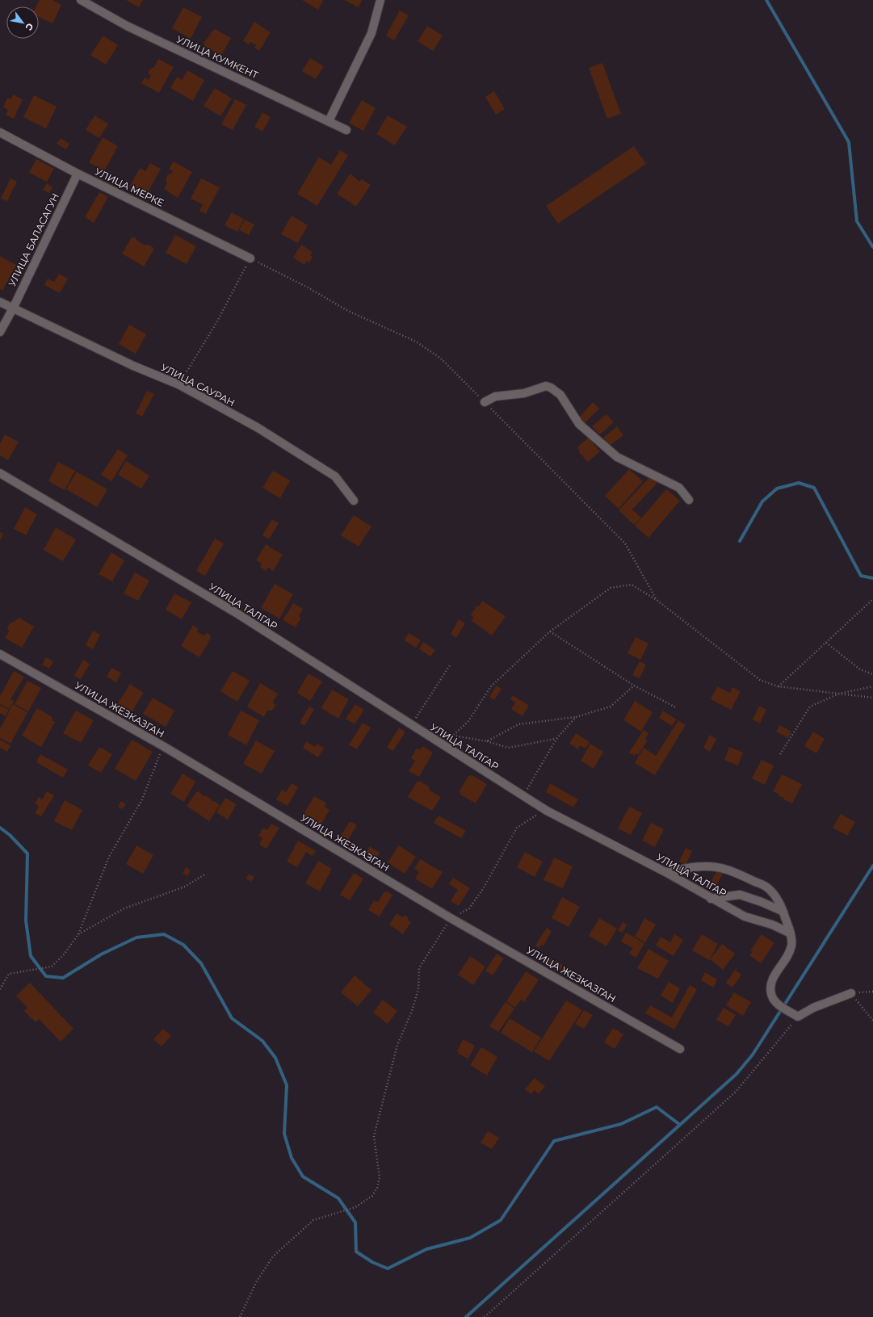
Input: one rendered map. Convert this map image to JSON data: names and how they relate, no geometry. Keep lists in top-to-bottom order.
{
  "streets": {
    "street": [
      "УЛИЦА КУМКЕНТ",
      "УЛИЦА МЕРКЕ",
      "УЛИЦА БАЛАСАГУН",
      "УЛИЦА САУРАН",
      "УЛИЦА ТАЛГАР",
      "УЛИЦА ЖЕЗКАЗГАН"
    ]
  },
  "crossings": [
    ["УЛИЦА МЕРКЕ", "УЛИЦА БАЛАСАГУН"],
    ["УЛИЦА БАЛАСАГУН", "УЛИЦА САУРАН"]
  ],
  "north": "bottom right"
}
